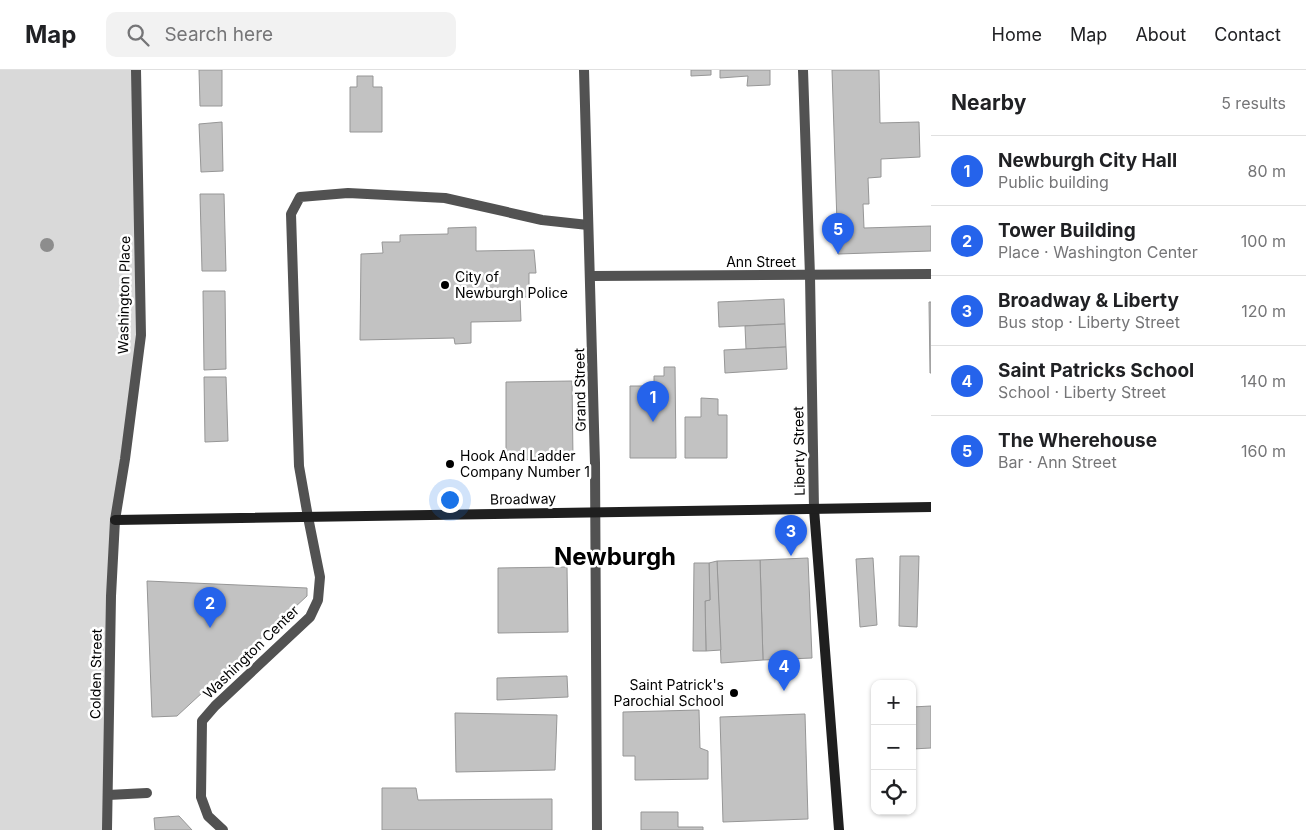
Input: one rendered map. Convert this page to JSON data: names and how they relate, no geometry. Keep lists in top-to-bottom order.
{
  "streets": {
    "street": [
      "Ann Street",
      "Washington Place",
      "Grand Street",
      "Liberty Street",
      "Broadway",
      "Washington Center",
      "Сolden Street"
    ]
  },
  "crossings": [
    ["Ann Street", "Grand Street"],
    ["Ann Street", "Liberty Street"],
    ["Washington Place", "Broadway"],
    ["Washington Place", "Сolden Street"],
    ["Grand Street", "Broadway"],
    ["Grand Street", "Washington Center"],
    ["Liberty Street", "Broadway"],
    ["Broadway", "Washington Center"],
    ["Broadway", "Сolden Street"]
  ],
  "districts": ["Newburgh"],
  "places": ["City of Newburgh Police", "Hook And Ladder Company Number 1", "Saint Patrick's Parochial School"],
  "page": {
    "header": "Map",
    "search": "Search here",
    "nav": [
      "Home",
      "Map",
      "About",
      "Contact"
    ],
    "heading": ["Nearby", "5 results"],
    "list": [
      {
        "mark": "1",
        "name": "Newburgh City Hall",
        "note": "Public building",
        "value": "80 m"
      },
      {
        "mark": "2",
        "name": "Tower Building",
        "note": "Place · Washington Center",
        "value": "100 m"
      },
      {
        "mark": "3",
        "name": "Broadway & Liberty",
        "note": "Bus stop · Liberty Street",
        "value": "120 m"
      },
      {
        "mark": "4",
        "name": "Saint Patricks School",
        "note": "School · Liberty Street",
        "value": "140 m"
      },
      {
        "mark": "5",
        "name": "The Wherehouse",
        "note": "Bar · Ann Street",
        "value": "160 m"
      }
    ],
    "pins": [
      "5",
      "1",
      "3",
      "2",
      "4"
    ],
    "map_buttons": ["+", "−"]
  }
}
